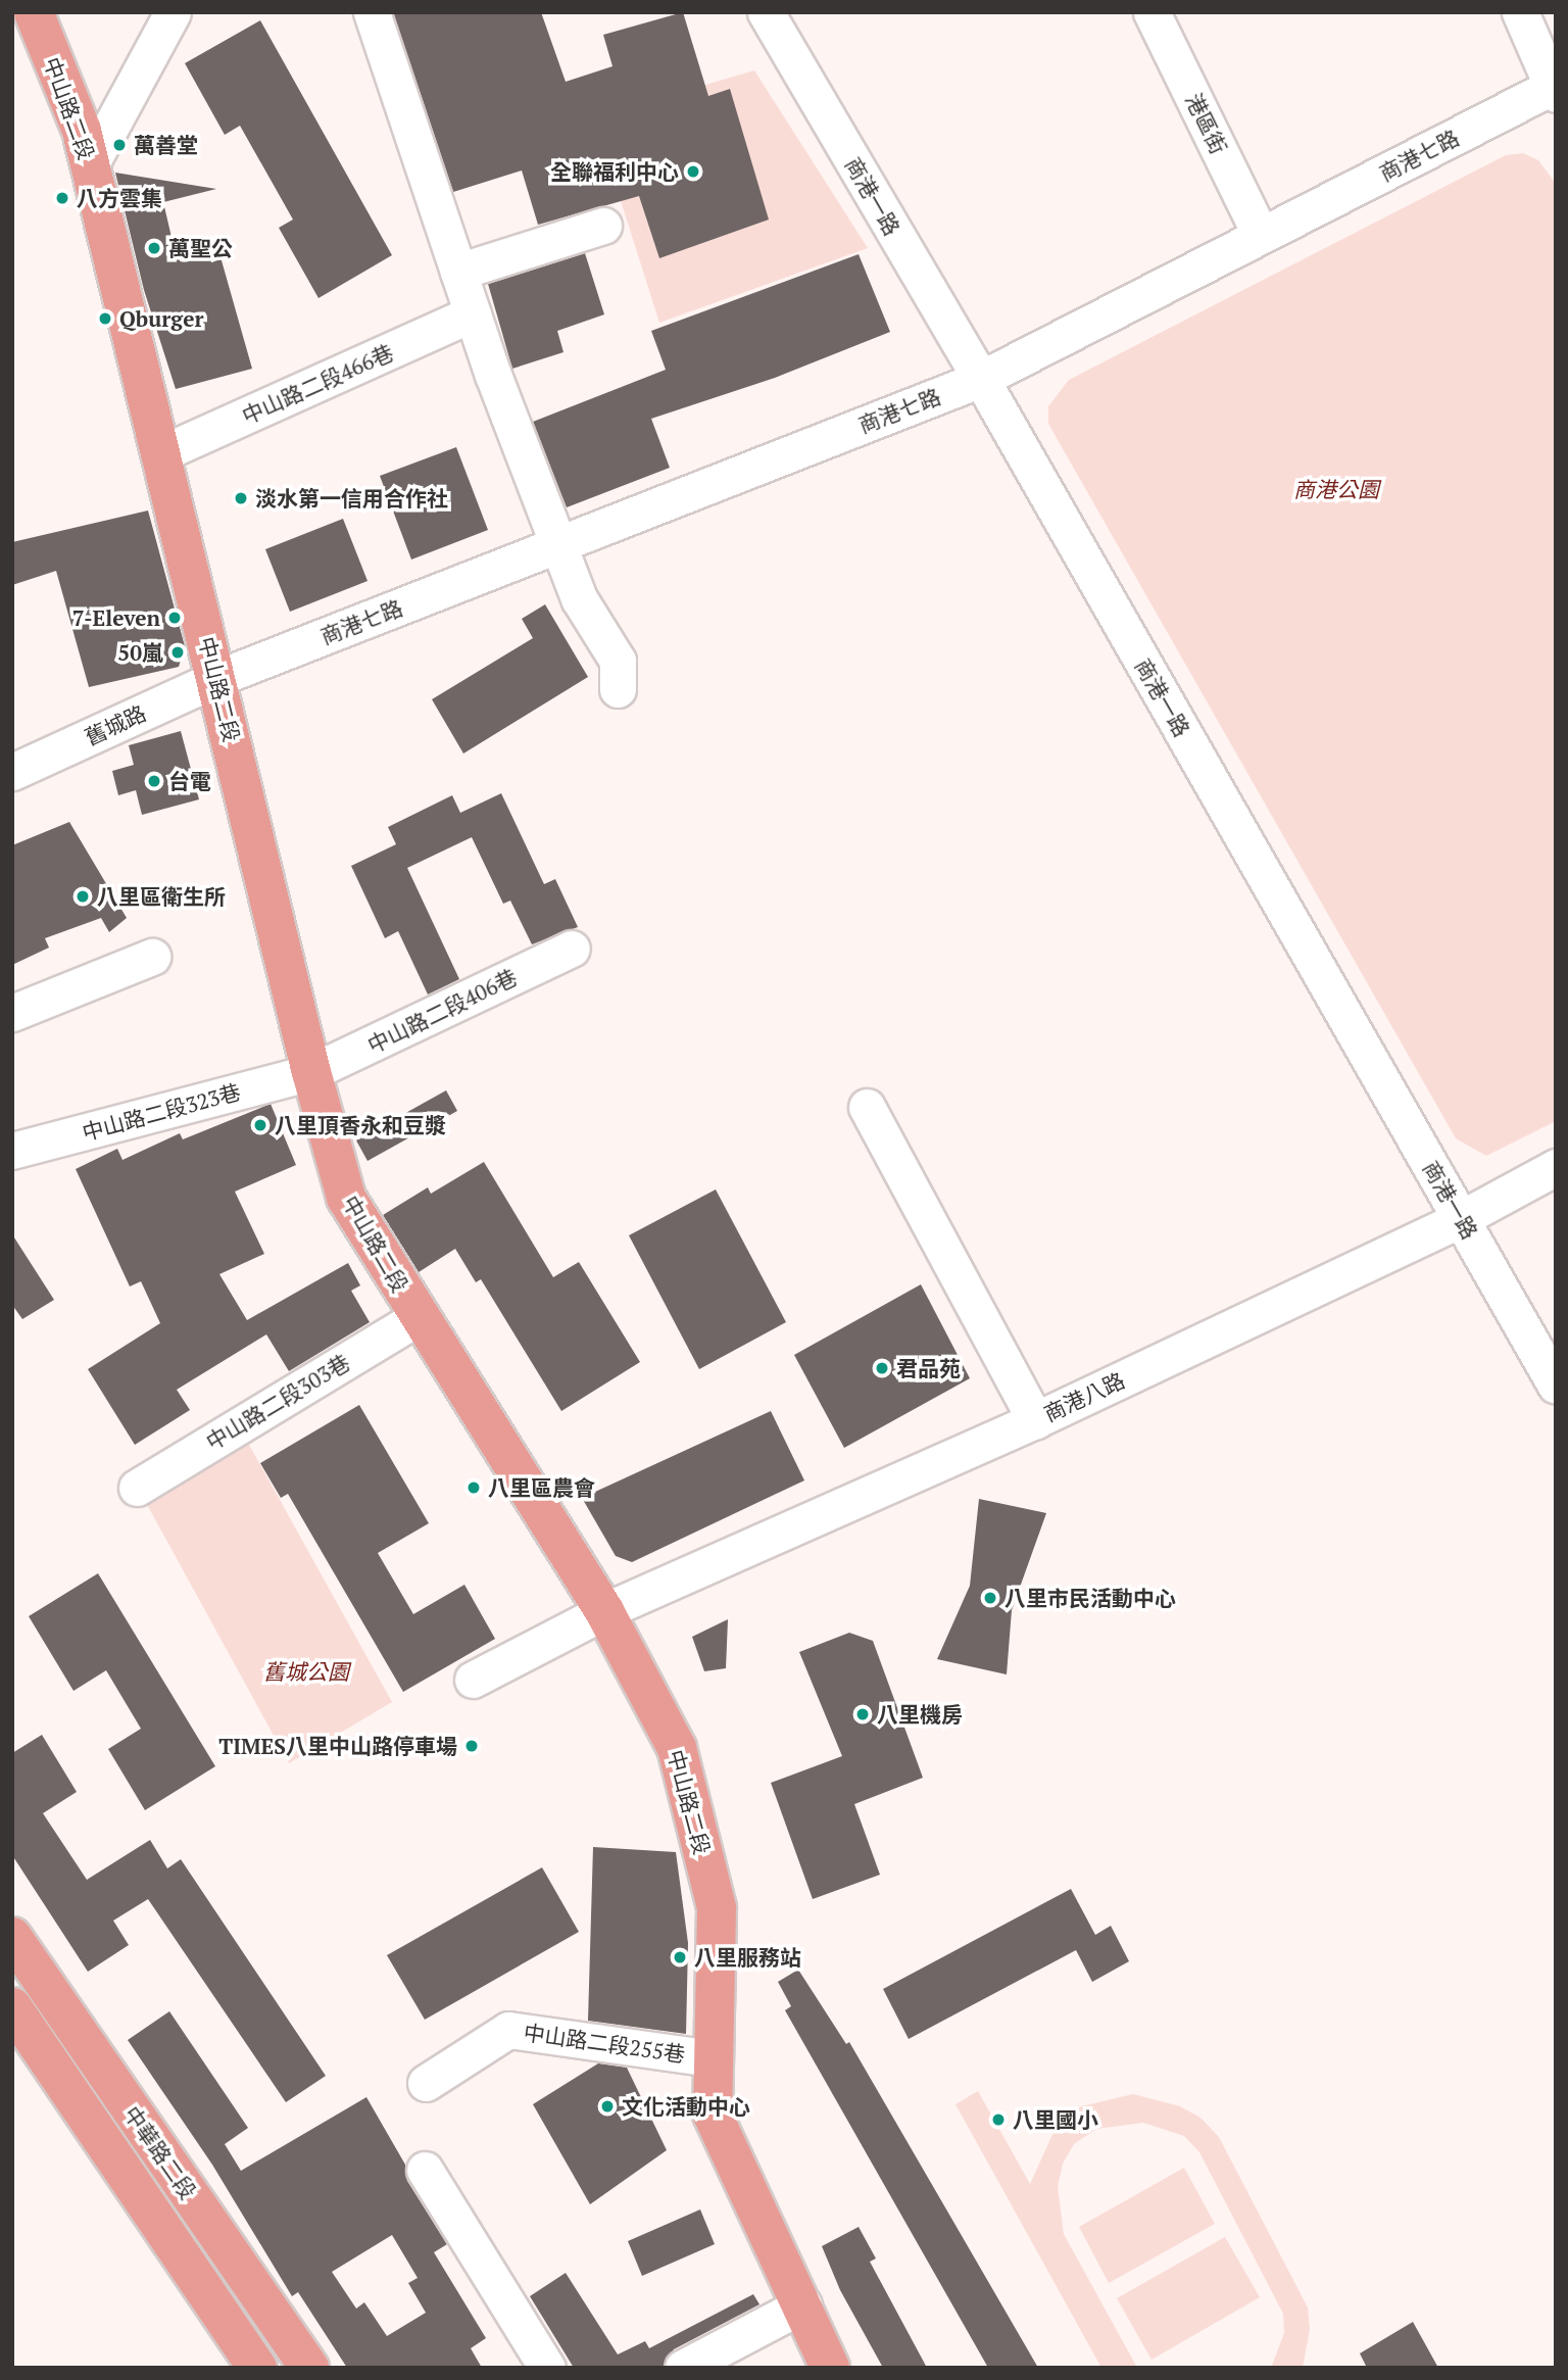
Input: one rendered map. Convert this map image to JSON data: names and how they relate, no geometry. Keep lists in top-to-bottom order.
{
  "streets": {
    "main road": ["中山路二段", "中華路二段"],
    "street": [
      "港區街",
      "商港七路",
      "商港一路",
      "中山路二段466巷",
      "舊城路",
      "中山路二段406巷",
      "中山路二段323巷",
      "商港八路",
      "中山路二段303巷",
      "中山路二段255巷"
    ]
  },
  "crossings": [
    ["中山路二段", "商港七路"],
    ["中山路二段", "中山路二段466巷"],
    ["中山路二段", "舊城路"],
    ["中山路二段", "中山路二段406巷"],
    ["中山路二段", "中山路二段323巷"],
    ["中山路二段", "商港八路"],
    ["中山路二段", "中山路二段303巷"],
    ["中山路二段", "中山路二段255巷"],
    ["港區街", "商港七路"],
    ["商港七路", "商港一路"],
    ["商港七路", "舊城路"],
    ["商港一路", "商港八路"],
    ["中山路二段406巷", "中山路二段323巷"]
  ],
  "parks": ["商港公園", "舊城公園"],
  "places": [
    "萬善堂",
    "全聯福利中心",
    "八方雲集",
    "萬聖公",
    "Qburger",
    "淡水第一信用合作社",
    "7-Eleven",
    "50嵐",
    "台電",
    "八里區衛生所",
    "八里頂香永和豆漿",
    "君品苑",
    "八里區農會",
    "八里市民活動中心",
    "八里機房",
    "TIMES八里中山路停車場",
    "八里服務站",
    "文化活動中心",
    "八里國小"
  ]
}
